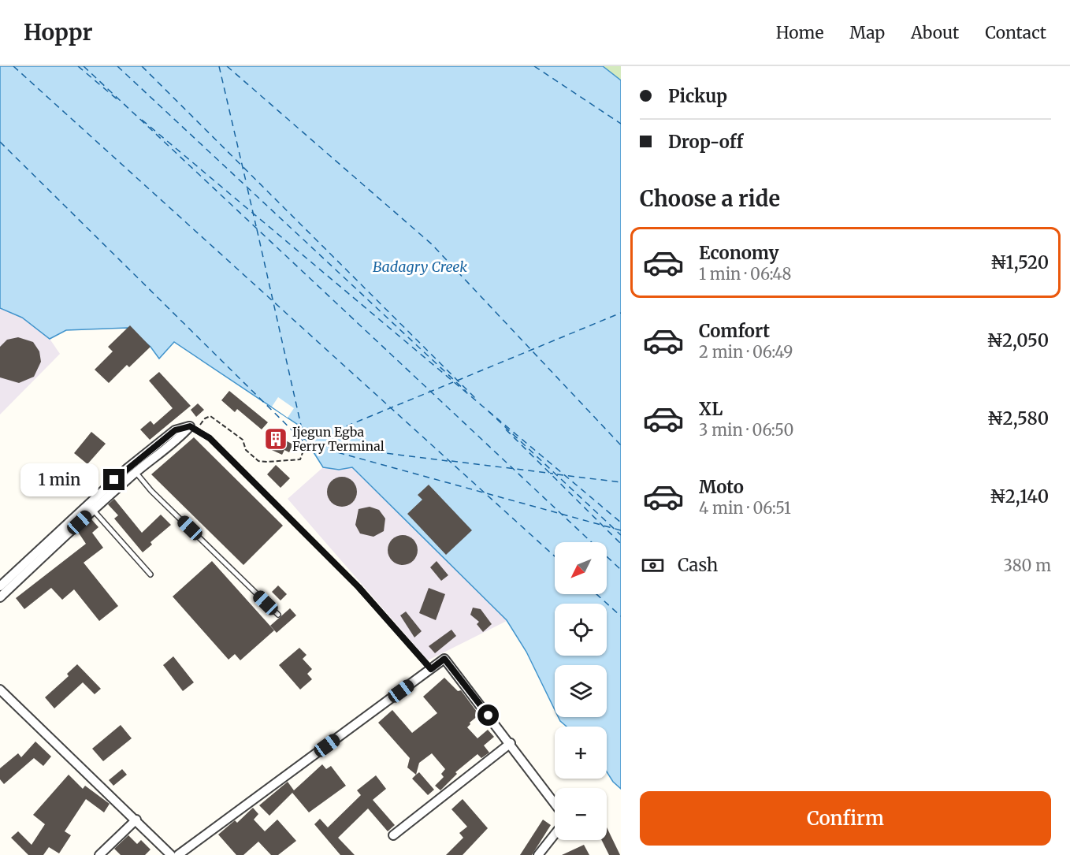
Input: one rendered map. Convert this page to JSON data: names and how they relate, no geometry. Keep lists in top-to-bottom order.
{
  "water": ["Badagry Creek"],
  "places": {
    "building": ["Ijegun Egba Ferry Terminal"]
  },
  "north": "bottom left",
  "page": {
    "header": "Hoppr",
    "nav": [
      "Home",
      "Map",
      "About",
      "Contact"
    ],
    "banner": ["Pickup", "Drop-off"],
    "heading": "Choose a ride",
    "list": [
      {
        "name": "Economy",
        "note": "1 min · 06:48",
        "value": "₦1,520"
      },
      {
        "name": "Comfort",
        "note": "2 min · 06:49",
        "value": "₦2,050"
      },
      {
        "name": "XL",
        "note": "3 min · 06:50",
        "value": "₦2,580"
      },
      {
        "name": "Moto",
        "note": "4 min · 06:51",
        "value": "₦2,140"
      }
    ],
    "bubble": "1 min",
    "pay": ["Cash", "380 m"],
    "map_buttons": ["+", "−"],
    "buttons": "Confirm"
  }
}
